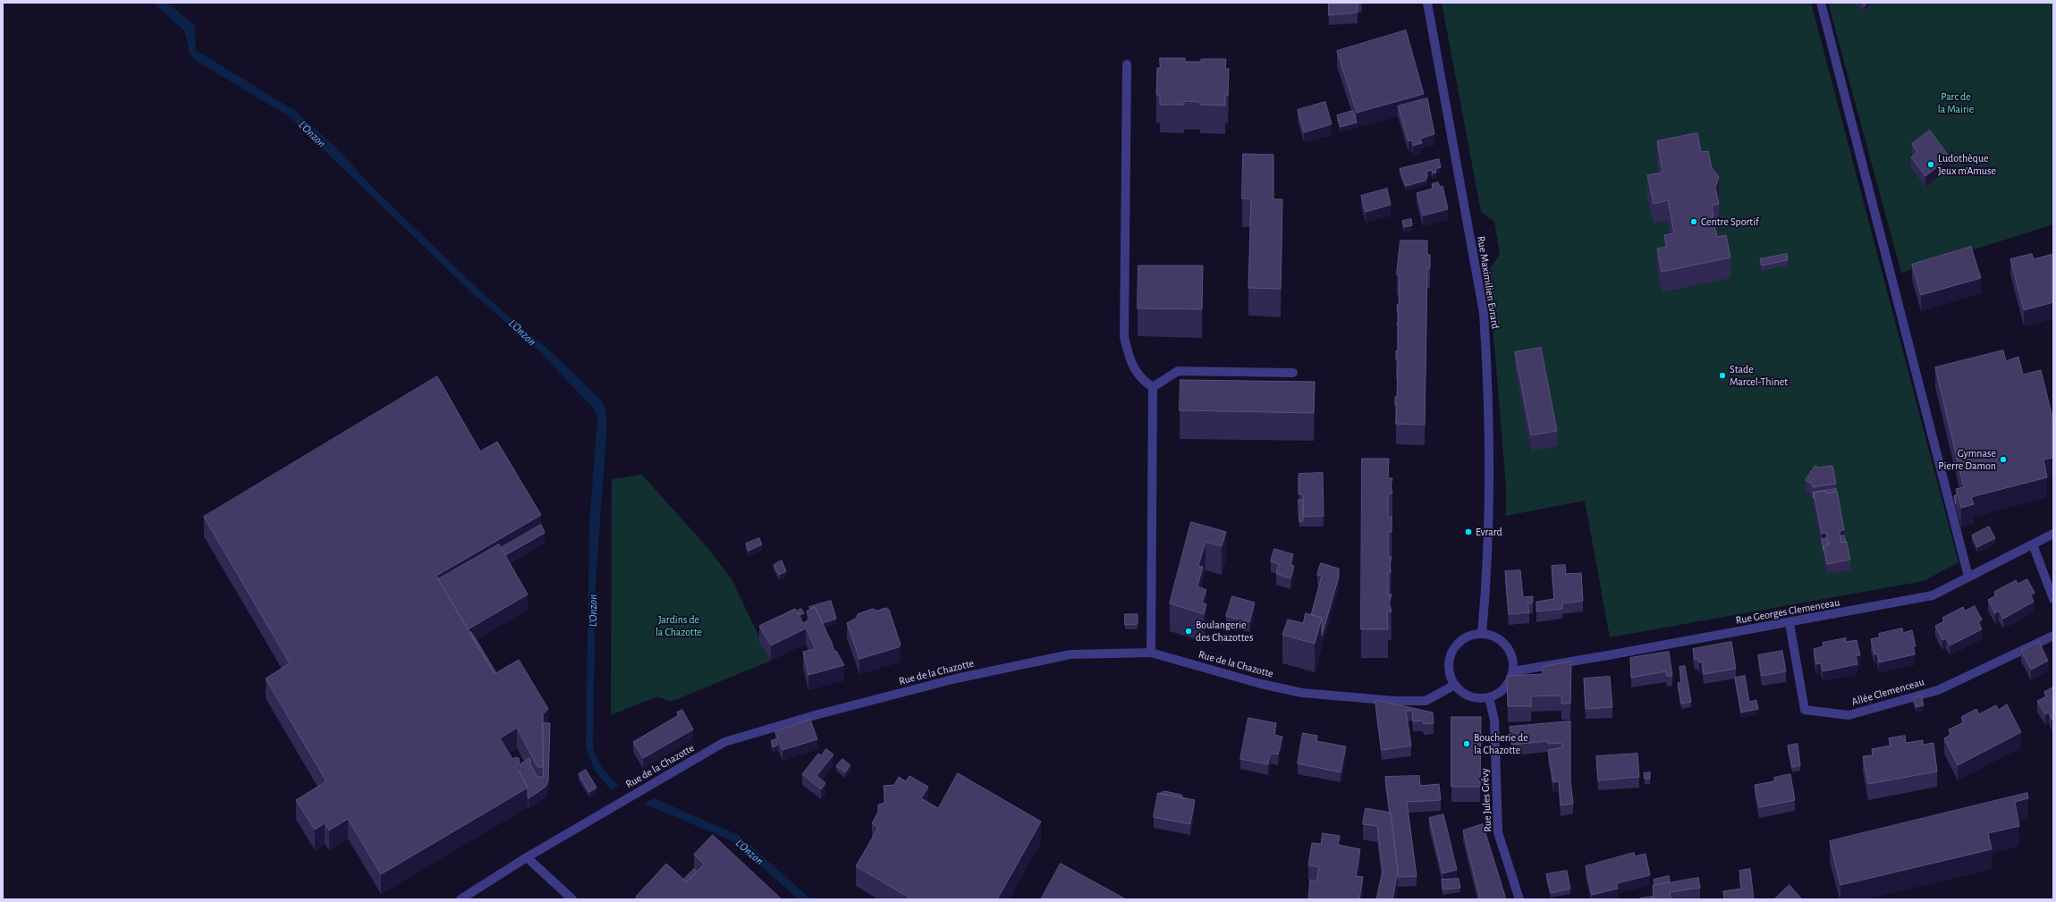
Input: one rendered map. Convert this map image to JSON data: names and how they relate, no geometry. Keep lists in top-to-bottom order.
{
  "streets": {
    "street": [
      "Rue Maximilien Evrard",
      "Rue Georges Clemenceau",
      "Rue de la Chazotte",
      "Allée Clemenceau",
      "Rue Jules Grévy"
    ]
  },
  "crossings": [
    ["Rue Maximilien Evrard", "Rue Georges Clemenceau"],
    ["Rue Maximilien Evrard", "Rue de la Chazotte"],
    ["Rue Maximilien Evrard", "Rue Jules Grévy"],
    ["Rue Georges Clemenceau", "Rue de la Chazotte"],
    ["Rue Georges Clemenceau", "Allée Clemenceau"],
    ["Rue Georges Clemenceau", "Rue Jules Grévy"],
    ["Rue de la Chazotte", "Rue Jules Grévy"]
  ],
  "water": ["L'Onzon"],
  "parks": ["Parc de la Mairie", "Jardins de la Chazotte"],
  "places": [
    "Ludothèque Jeux m'Amuse",
    "Centre Sportif",
    "Stade Marcel-Thinet",
    "Gymnase Pierre Damon",
    "Evrard",
    "Boulangerie des Chazottes",
    "Boucherie de la Chazotte"
  ]
}
